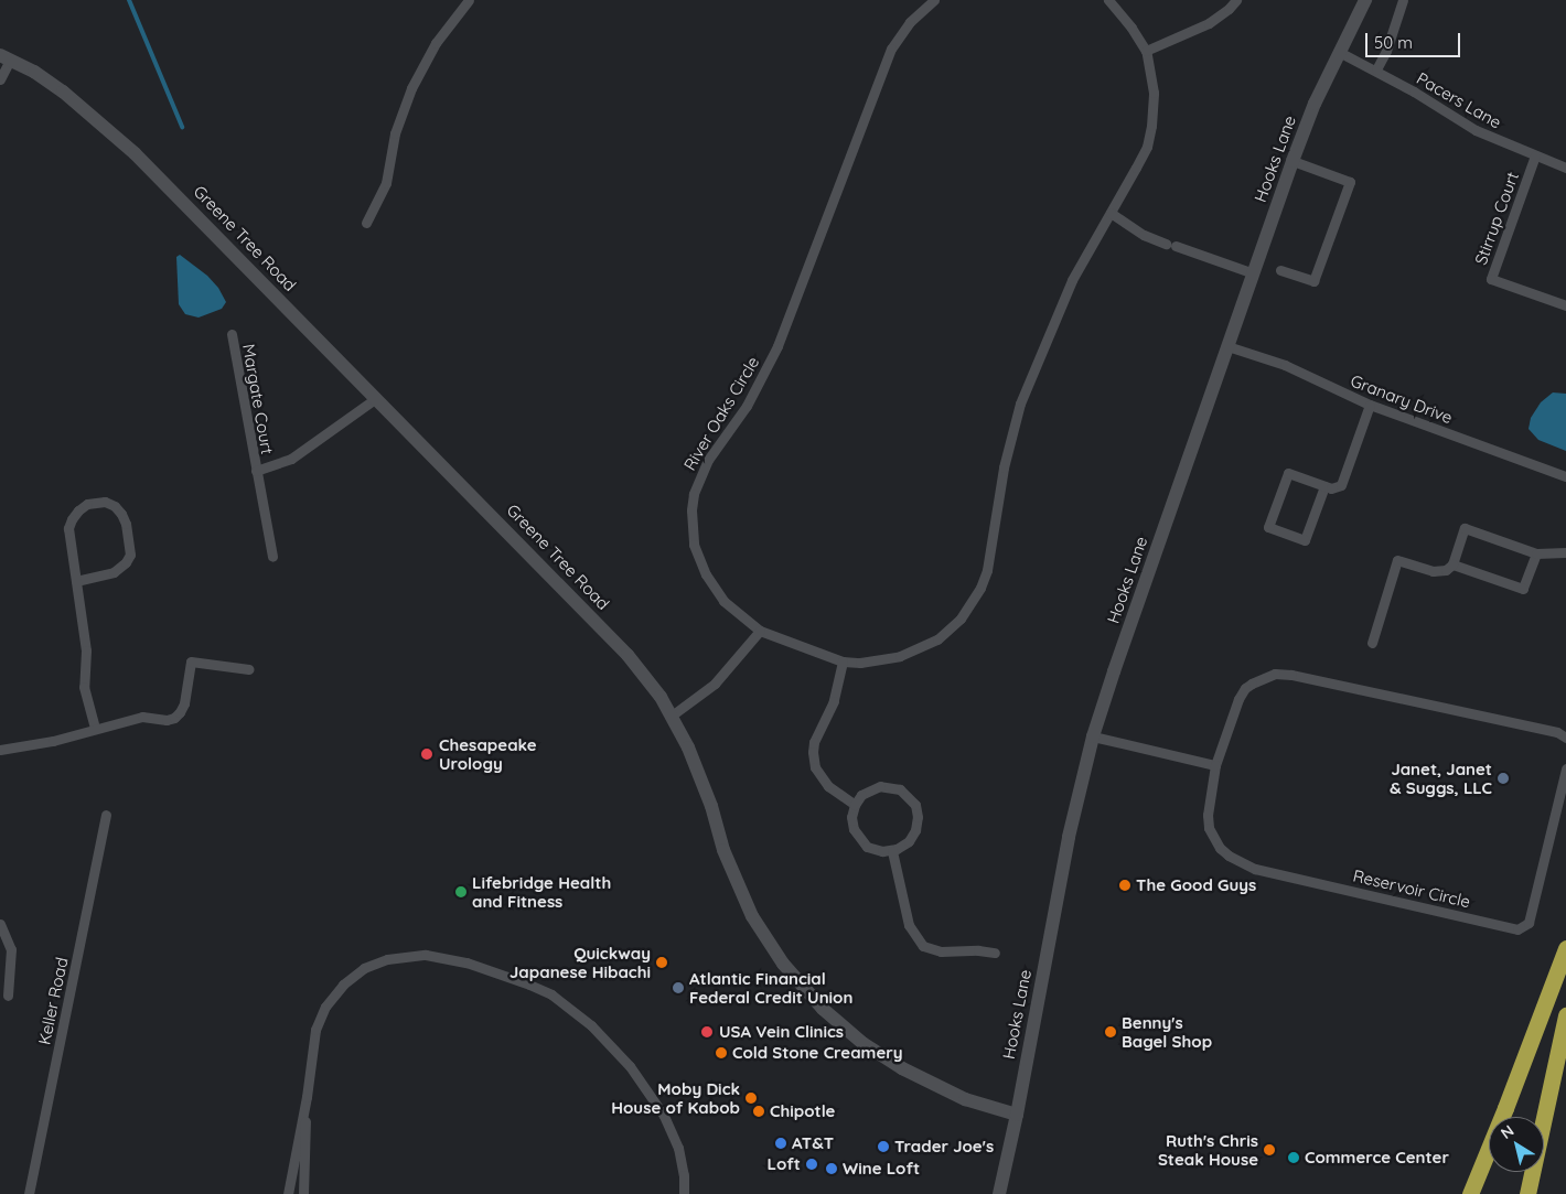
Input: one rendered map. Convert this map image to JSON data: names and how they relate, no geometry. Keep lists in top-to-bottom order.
{
  "streets": {
    "street": [
      "Pacers Lane",
      "Hooks Lane",
      "Stirrup Court",
      "Greene Tree Road",
      "Margate Court",
      "Granary Drive",
      "River Oaks Circle",
      "Reservoir Circle",
      "Keller Road"
    ]
  },
  "crossings": [
    ["Pacers Lane", "Hooks Lane"],
    ["Pacers Lane", "Stirrup Court"],
    ["Hooks Lane", "Greene Tree Road"],
    ["Hooks Lane", "Granary Drive"],
    ["Greene Tree Road", "Margate Court"]
  ],
  "places": [
    "Chesapeake Urology",
    "Janet, Janet & Suggs, LLC",
    "The Good Guys",
    "Lifebridge Health and Fitness",
    "Quickway Japanese Hibachi",
    "Atlantic Financial Federal Credit Union",
    "USA Vein Clinics",
    "Benny's Bagel Shop",
    "Cold Stone Creamery",
    "Moby Dick House of Kabob",
    "Chipotle",
    "AT&T",
    "Trader Joe's",
    "Ruth's Chris Steak House",
    "Commerce Center",
    "Loft",
    "Wine Loft"
  ],
  "scale_bar": "50 m",
  "north": "top left"
}
